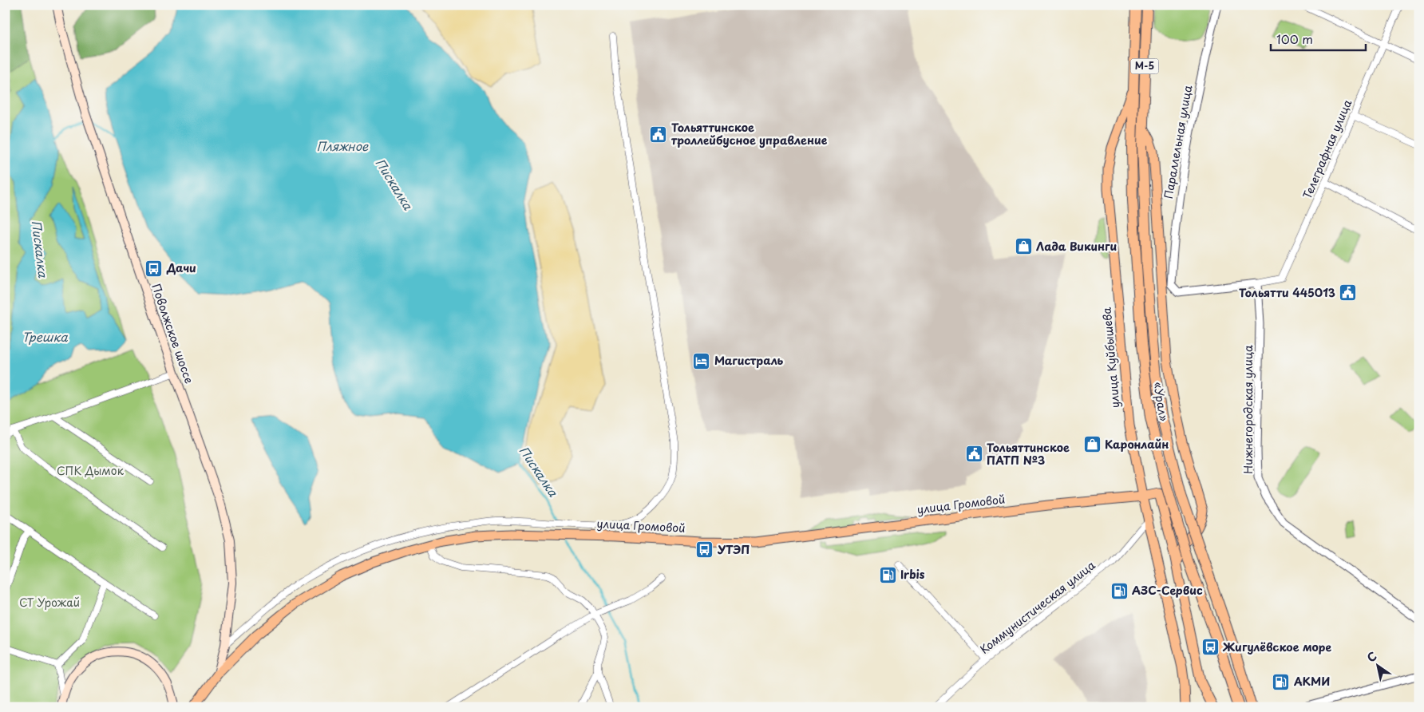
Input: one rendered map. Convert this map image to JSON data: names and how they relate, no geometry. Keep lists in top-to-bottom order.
{
  "streets": {
    "highway": ["М-5", "улица Куйбышева", "«Урал»"],
    "main road": ["Поволжское шоссе", "улица Громовой"],
    "street": [
      "Параллельная улица",
      "Телеграфная улица",
      "Нижнегородская улица",
      "Коммунистическая улица"
    ]
  },
  "crossings": [
    ["М-5", "«Урал»"],
    ["Параллельная улица", "Телеграфная улица"],
    ["Параллельная улица", "Нижнегородская улица"],
    ["Телеграфная улица", "Нижнегородская улица"],
    ["Поволжское шоссе", "улица Громовой"],
    ["улица Куйбышева", "«Урал»"],
    ["улица Куйбышева", "улица Громовой"],
    ["улица Куйбышева", "Коммунистическая улица"]
  ],
  "water": ["Пляжное", "Пискалка", "Трешка"],
  "parks": ["СПК Дымок", "СТ Урожай"],
  "places": {
    "public building": ["Тольяттинское троллейбусное управление", "Тольятти 445013", "Тольяттинское ПАТП №3"],
    "shop": ["Лада Викинги", "Каронлайн"],
    "bus stop": ["Дачи", "УТЭП", "Жигулёвское море"],
    "hotel": ["Магистраль"],
    "fuel station": ["Irbis", "АЗС-Сервис", "АКМИ"]
  },
  "scale_bar": "100 m",
  "north": "top left"
}
